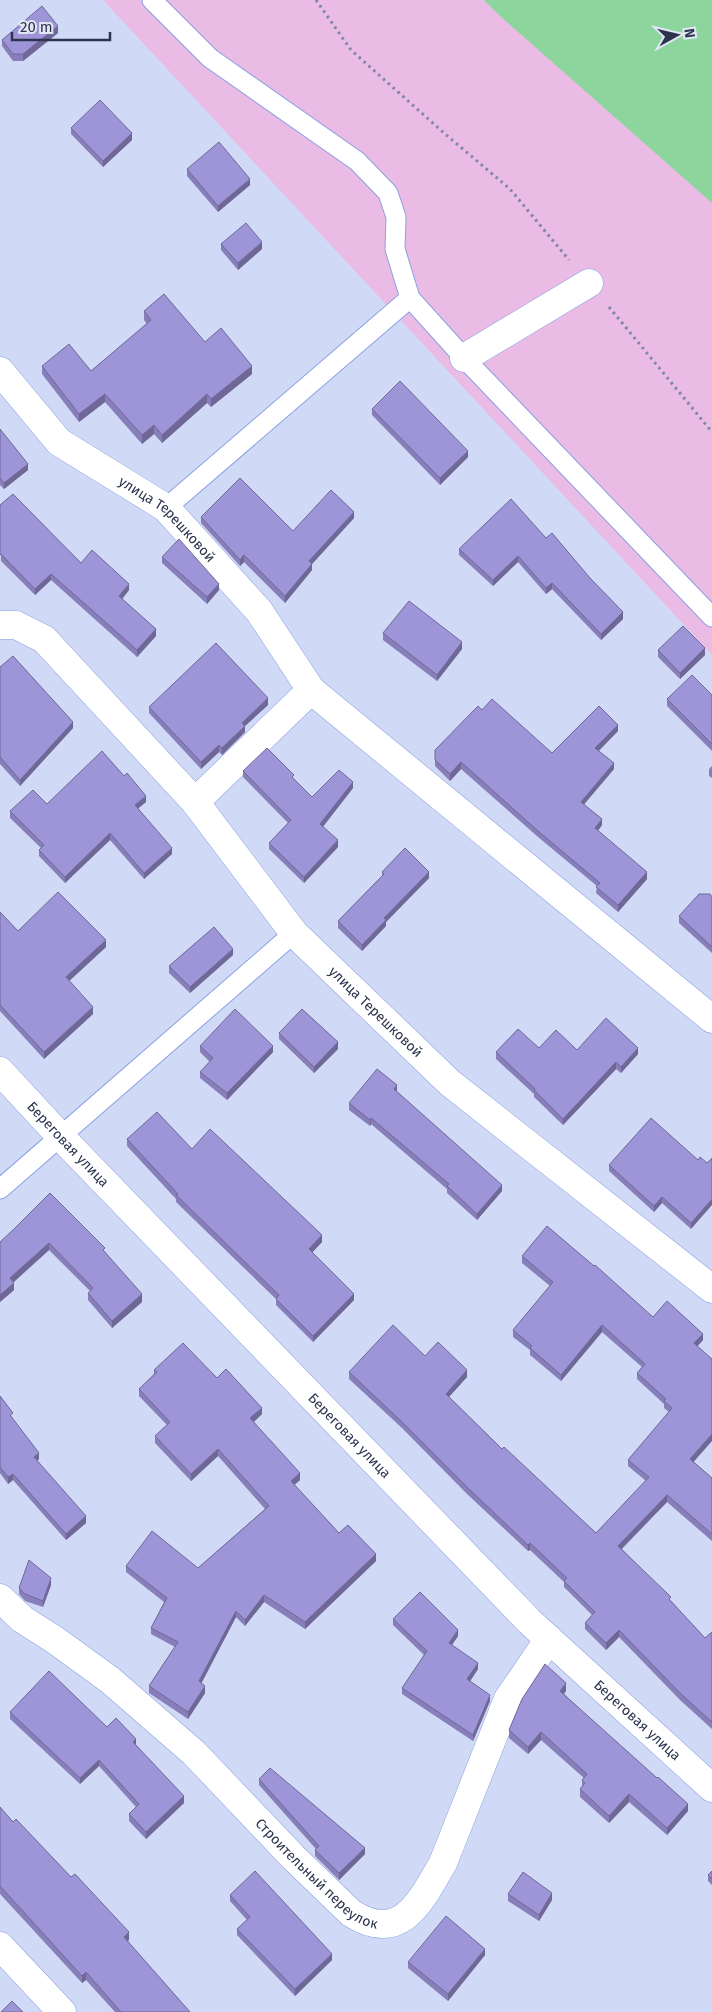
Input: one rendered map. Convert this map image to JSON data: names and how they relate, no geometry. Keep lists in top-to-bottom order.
{
  "streets": {
    "street": ["улица Терешковой", "Береговая улица", "Строительный переулок"]
  },
  "crossings": [
    ["Береговая улица", "Строительный переулок"]
  ],
  "scale_bar": "20 m",
  "north": "right"
}
